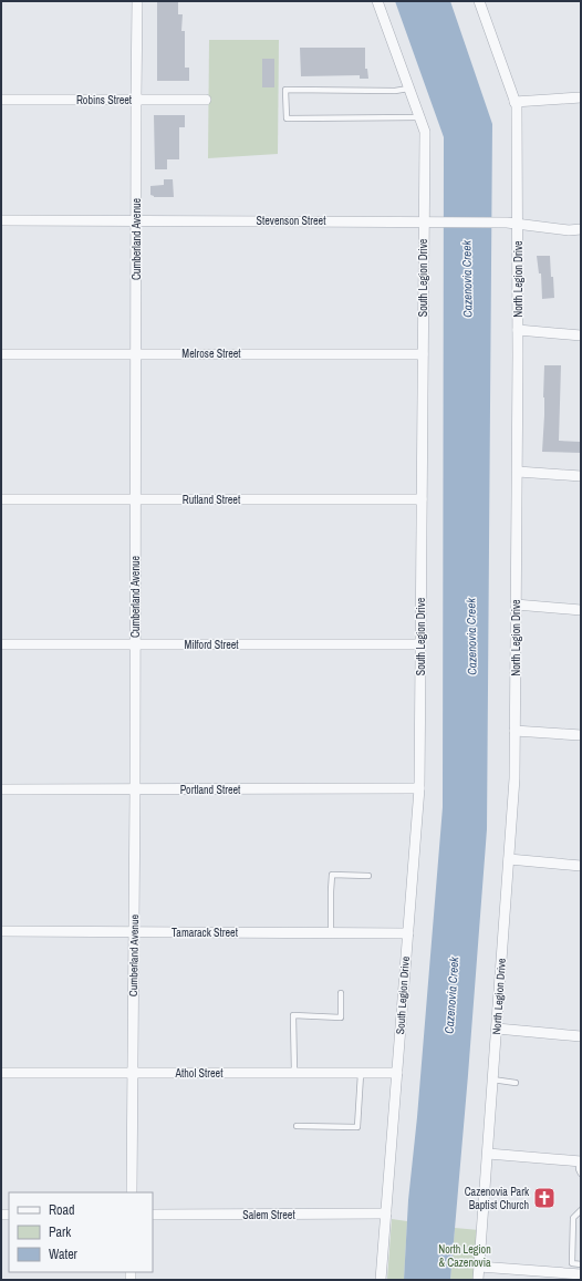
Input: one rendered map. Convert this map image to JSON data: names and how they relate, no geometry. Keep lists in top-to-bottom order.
{
  "streets": {
    "street": [
      "Robins Street",
      "Stevenson Street",
      "Cumberland Avenue",
      "South Legion Drive",
      "North Legion Drive",
      "Melrose Street",
      "Rutland Street",
      "Milford Street",
      "Portland Street",
      "Tamarack Street",
      "Athol Street",
      "Salem Street"
    ]
  },
  "crossings": [
    ["Robins Street", "Cumberland Avenue"],
    ["Stevenson Street", "Cumberland Avenue"],
    ["Stevenson Street", "South Legion Drive"],
    ["Stevenson Street", "North Legion Drive"],
    ["Cumberland Avenue", "Melrose Street"],
    ["Cumberland Avenue", "Rutland Street"],
    ["Cumberland Avenue", "Milford Street"],
    ["Cumberland Avenue", "Portland Street"],
    ["Cumberland Avenue", "Tamarack Street"],
    ["Cumberland Avenue", "Athol Street"],
    ["South Legion Drive", "Melrose Street"],
    ["South Legion Drive", "Rutland Street"],
    ["South Legion Drive", "Milford Street"],
    ["South Legion Drive", "Portland Street"],
    ["South Legion Drive", "Tamarack Street"],
    ["South Legion Drive", "Athol Street"],
    ["South Legion Drive", "Salem Street"]
  ],
  "water": ["Cazenovia Creek"],
  "parks": ["North Legion & Cazenovia"],
  "places": {
    "church": ["Cazenovia Park Baptist Church"]
  },
  "legend": ["Road", "Park", "Water"]
}
